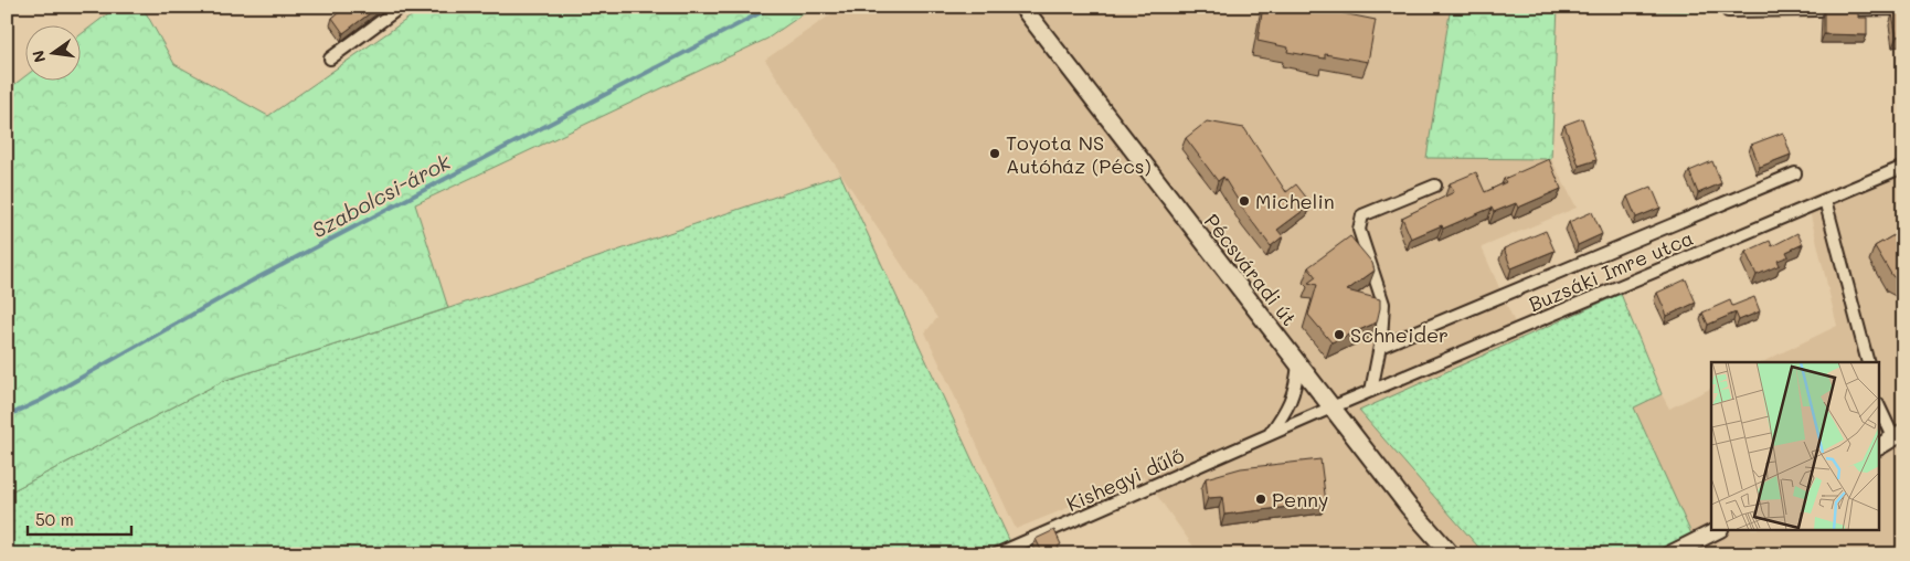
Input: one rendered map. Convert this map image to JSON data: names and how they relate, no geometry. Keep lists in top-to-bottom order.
{
  "streets": {
    "main road": ["Pécsváradi út"],
    "street": ["Buzsáki Imre utca", "Kishegyi dűlő"]
  },
  "crossings": [
    ["Pécsváradi út", "Buzsáki Imre utca"],
    ["Pécsváradi út", "Kishegyi dűlő"],
    ["Buzsáki Imre utca", "Kishegyi dűlő"]
  ],
  "water": ["Szabolcsi-árok"],
  "places": [
    "Toyota NS Autóház (Pécs)",
    "Michelin",
    "Schneider",
    "Penny"
  ],
  "scale_bar": "50 m",
  "north": "left"
}
